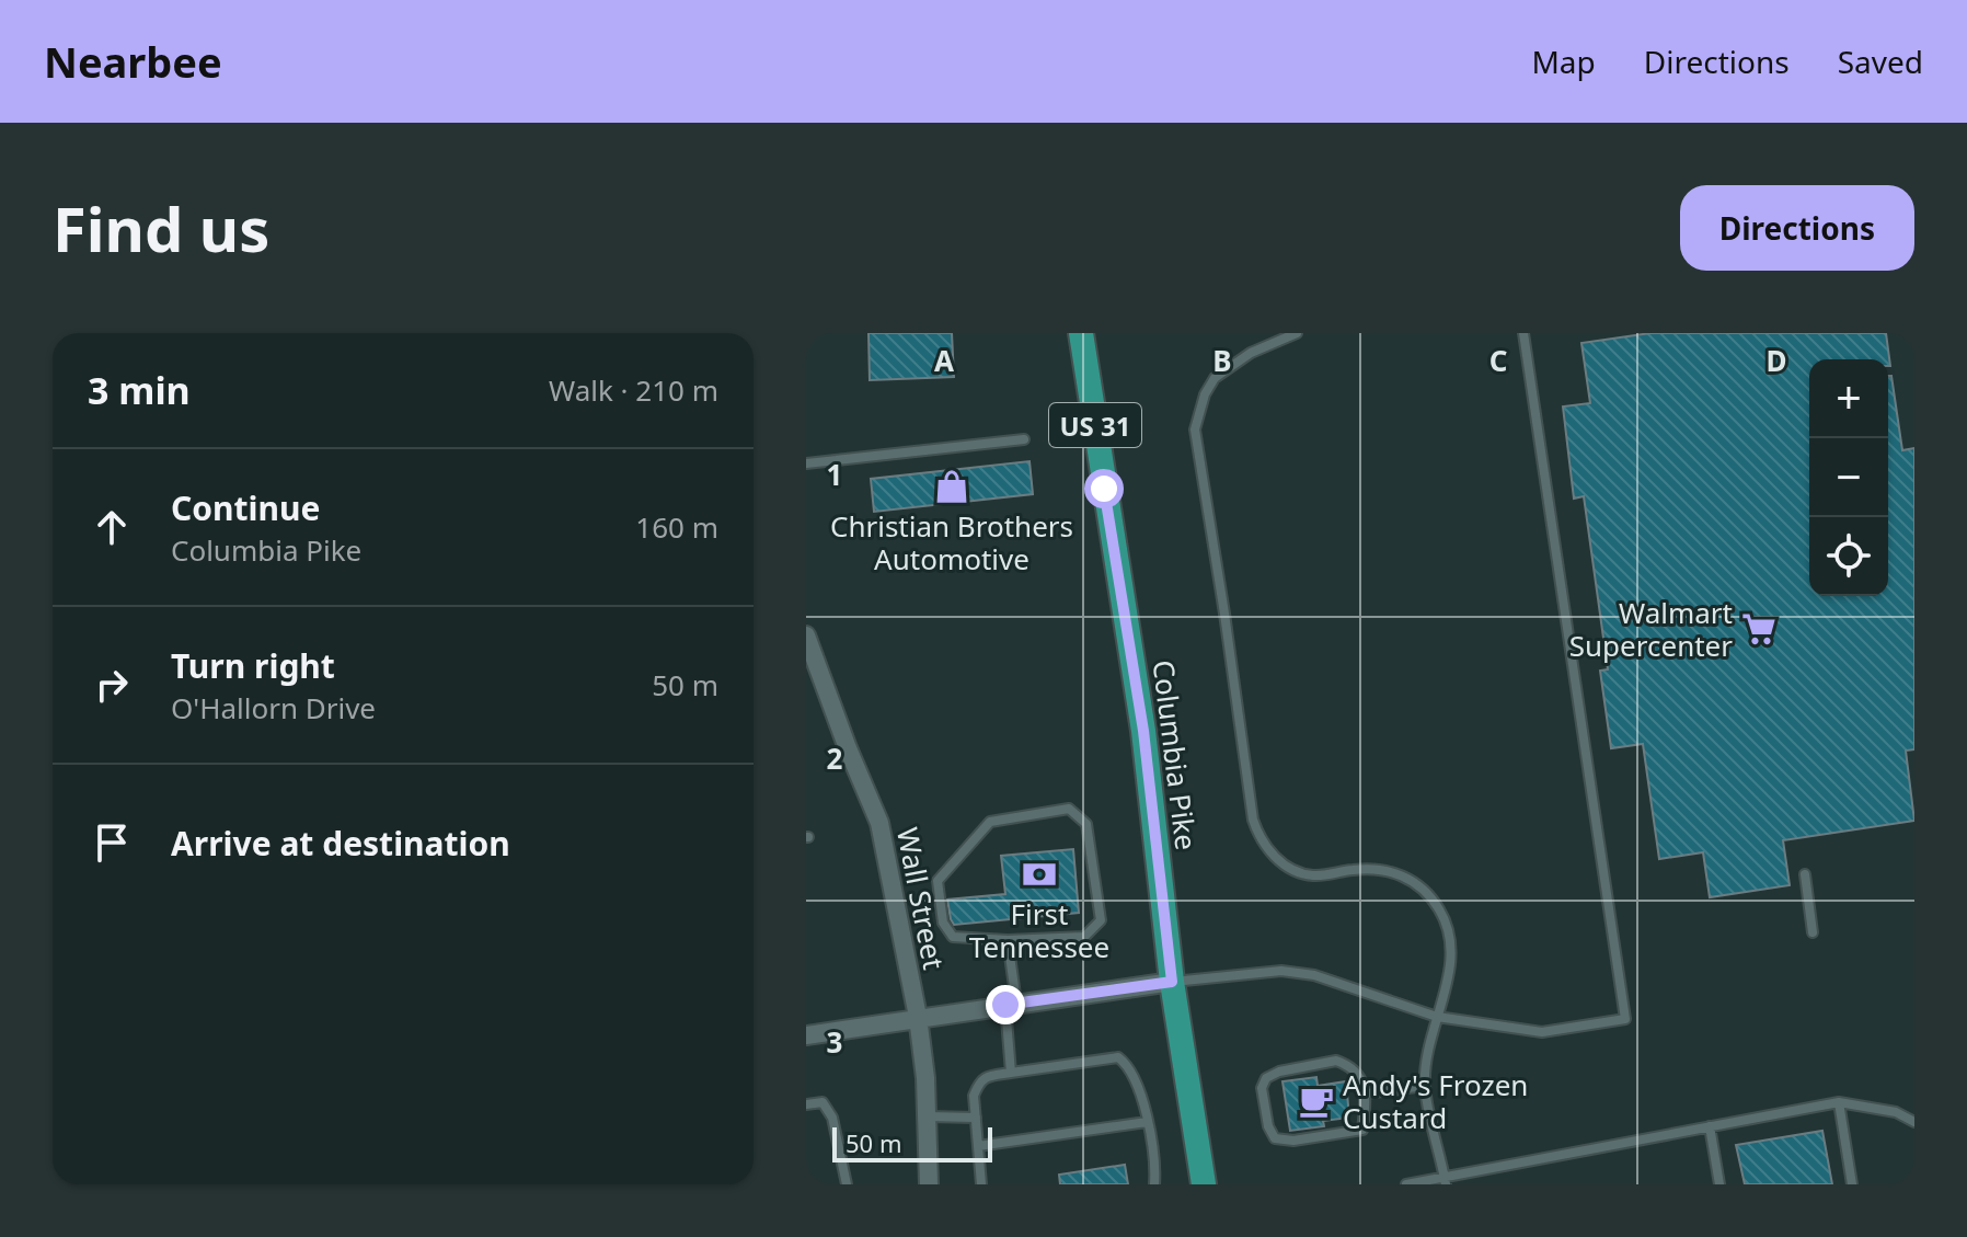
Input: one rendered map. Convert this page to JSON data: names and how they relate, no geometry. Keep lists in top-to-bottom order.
{
  "streets": {
    "main road": ["US 31", "Columbia Pike"],
    "street": ["Wall Street"]
  },
  "places": {
    "shop": ["Christian Brothers Automotive"],
    "supermarket": ["Walmart Supercenter"],
    "bank": ["First Tennessee"],
    "cafe": ["Andy's Frozen Custard"]
  },
  "scale_bar": "50 m",
  "page": {
    "header": "Nearbee",
    "nav": ["Map", "Directions", "Saved"],
    "buttons": "Directions",
    "title": "Find us",
    "heading": ["3 min", "Walk · 210 m"],
    "map_buttons": ["+", "−"],
    "list": [
      ["Continue", "Columbia Pike", "160 m"],
      ["Turn right", "O'Hallorn Drive", "50 m"],
      "Arrive at destination"
    ],
    "scale": "50 m"
  },
  "grid": {
    "columns": [
      "A",
      "B",
      "C",
      "D"
    ],
    "rows": ["1", "2", "3"]
  }
}
